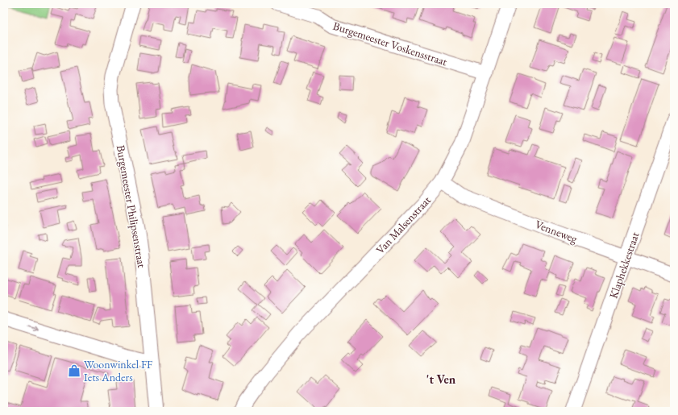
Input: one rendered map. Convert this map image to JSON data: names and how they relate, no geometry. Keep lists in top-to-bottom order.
{
  "streets": {
    "street": [
      "Burgemeester Voskensstraat",
      "Burgemeester Philipsenstraat",
      "Van Malsenstraat",
      "Venneweg",
      "Klaphekkestraat"
    ]
  },
  "crossings": [
    ["Burgemeester Voskensstraat", "Van Malsenstraat"],
    ["Van Malsenstraat", "Venneweg"],
    ["Venneweg", "Klaphekkestraat"]
  ],
  "districts": ["'t Ven"],
  "places": {
    "shop": ["Woonwinkel FF Iets Anders"]
  }
}
